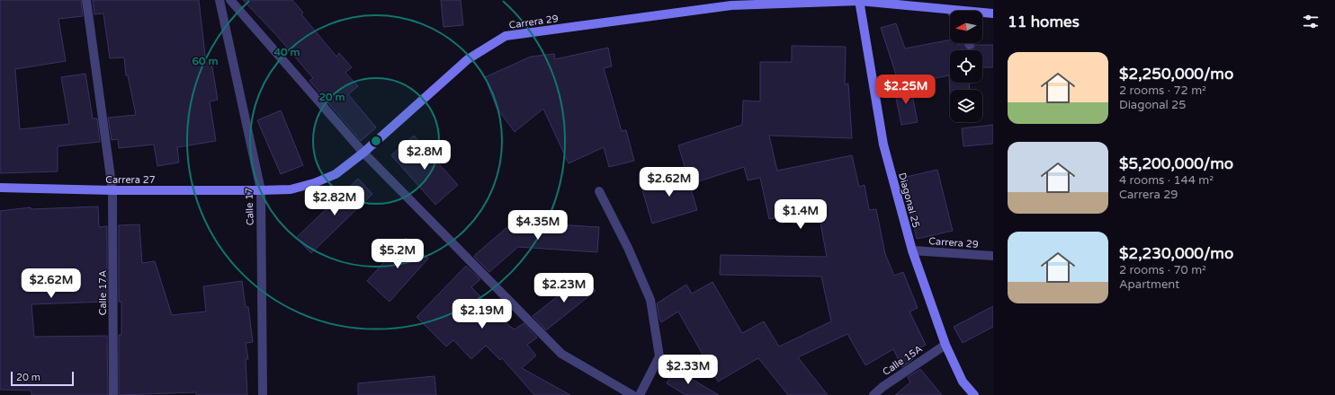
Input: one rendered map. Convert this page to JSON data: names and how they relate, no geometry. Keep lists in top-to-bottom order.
{
  "streets": {
    "street": [
      "Carrera 29",
      "Carrera 27",
      "Diagonal 25",
      "Calle 17",
      "Calle 17A",
      "Calle 15A"
    ]
  },
  "crossings": [
    ["Carrera 29", "Carrera 27"],
    ["Carrera 29", "Diagonal 25"],
    ["Carrera 29", "Calle 17"],
    ["Carrera 27", "Calle 17"],
    ["Carrera 27", "Calle 17A"],
    ["Diagonal 25", "Calle 15A"]
  ],
  "scale_bar": "20 m",
  "north": "left",
  "page": {
    "heading": "11 homes",
    "list": [
      {
        "name": "$2,250,000/mo",
        "note": "2 rooms · 72 m² · Diagonal 25"
      },
      {
        "name": "$5,200,000/mo",
        "note": "4 rooms · 144 m² · Carrera 29"
      },
      {
        "name": "$2,230,000/mo",
        "note": "2 rooms · 70 m² · Apartment"
      }
    ],
    "price": [
      "$2.25M",
      "$2.8M",
      "$2.62M",
      "$2.82M",
      "$1.4M",
      "$4.35M",
      "$5.2M",
      "$2.62M",
      "$2.23M",
      "$2.19M",
      "$2.33M"
    ],
    "scale": "20 m"
  },
  "rings": ["40 m", "60 m", "20 m"]
}
